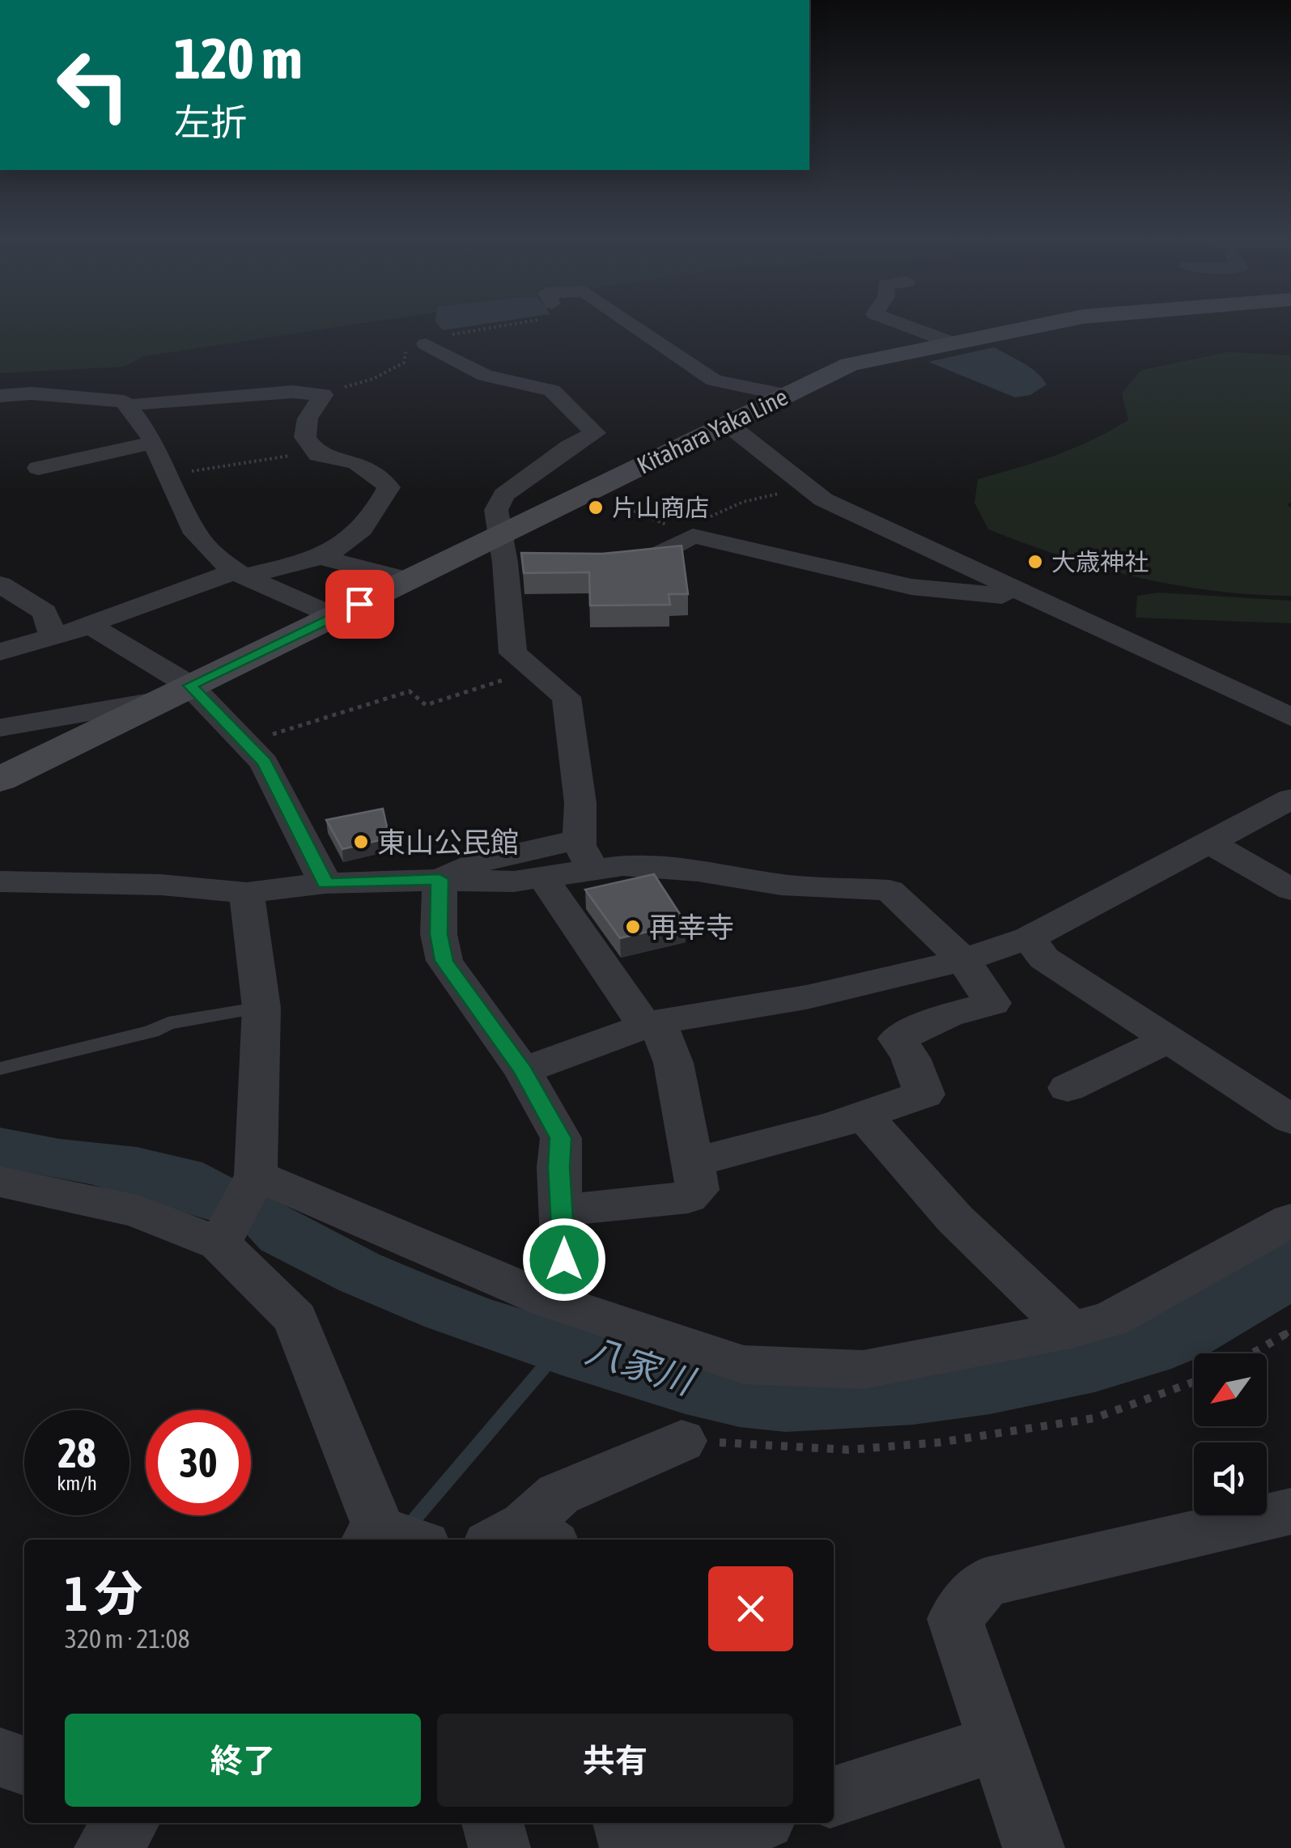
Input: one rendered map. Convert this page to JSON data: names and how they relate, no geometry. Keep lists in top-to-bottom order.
{
  "streets": {
    "main road": ["Kitahara Yaka Line"]
  },
  "water": ["八家川"],
  "places": [
    "片山商店",
    "大歳神社",
    "東山公民館",
    "再幸寺"
  ],
  "north": "bottom left",
  "page": {
    "turn": ["120 m", "左折"],
    "speed": "28 km/h",
    "limit": "30",
    "heading": ["1 分", "320 m · 21:08"],
    "buttons": ["終了", "共有"]
  }
}
